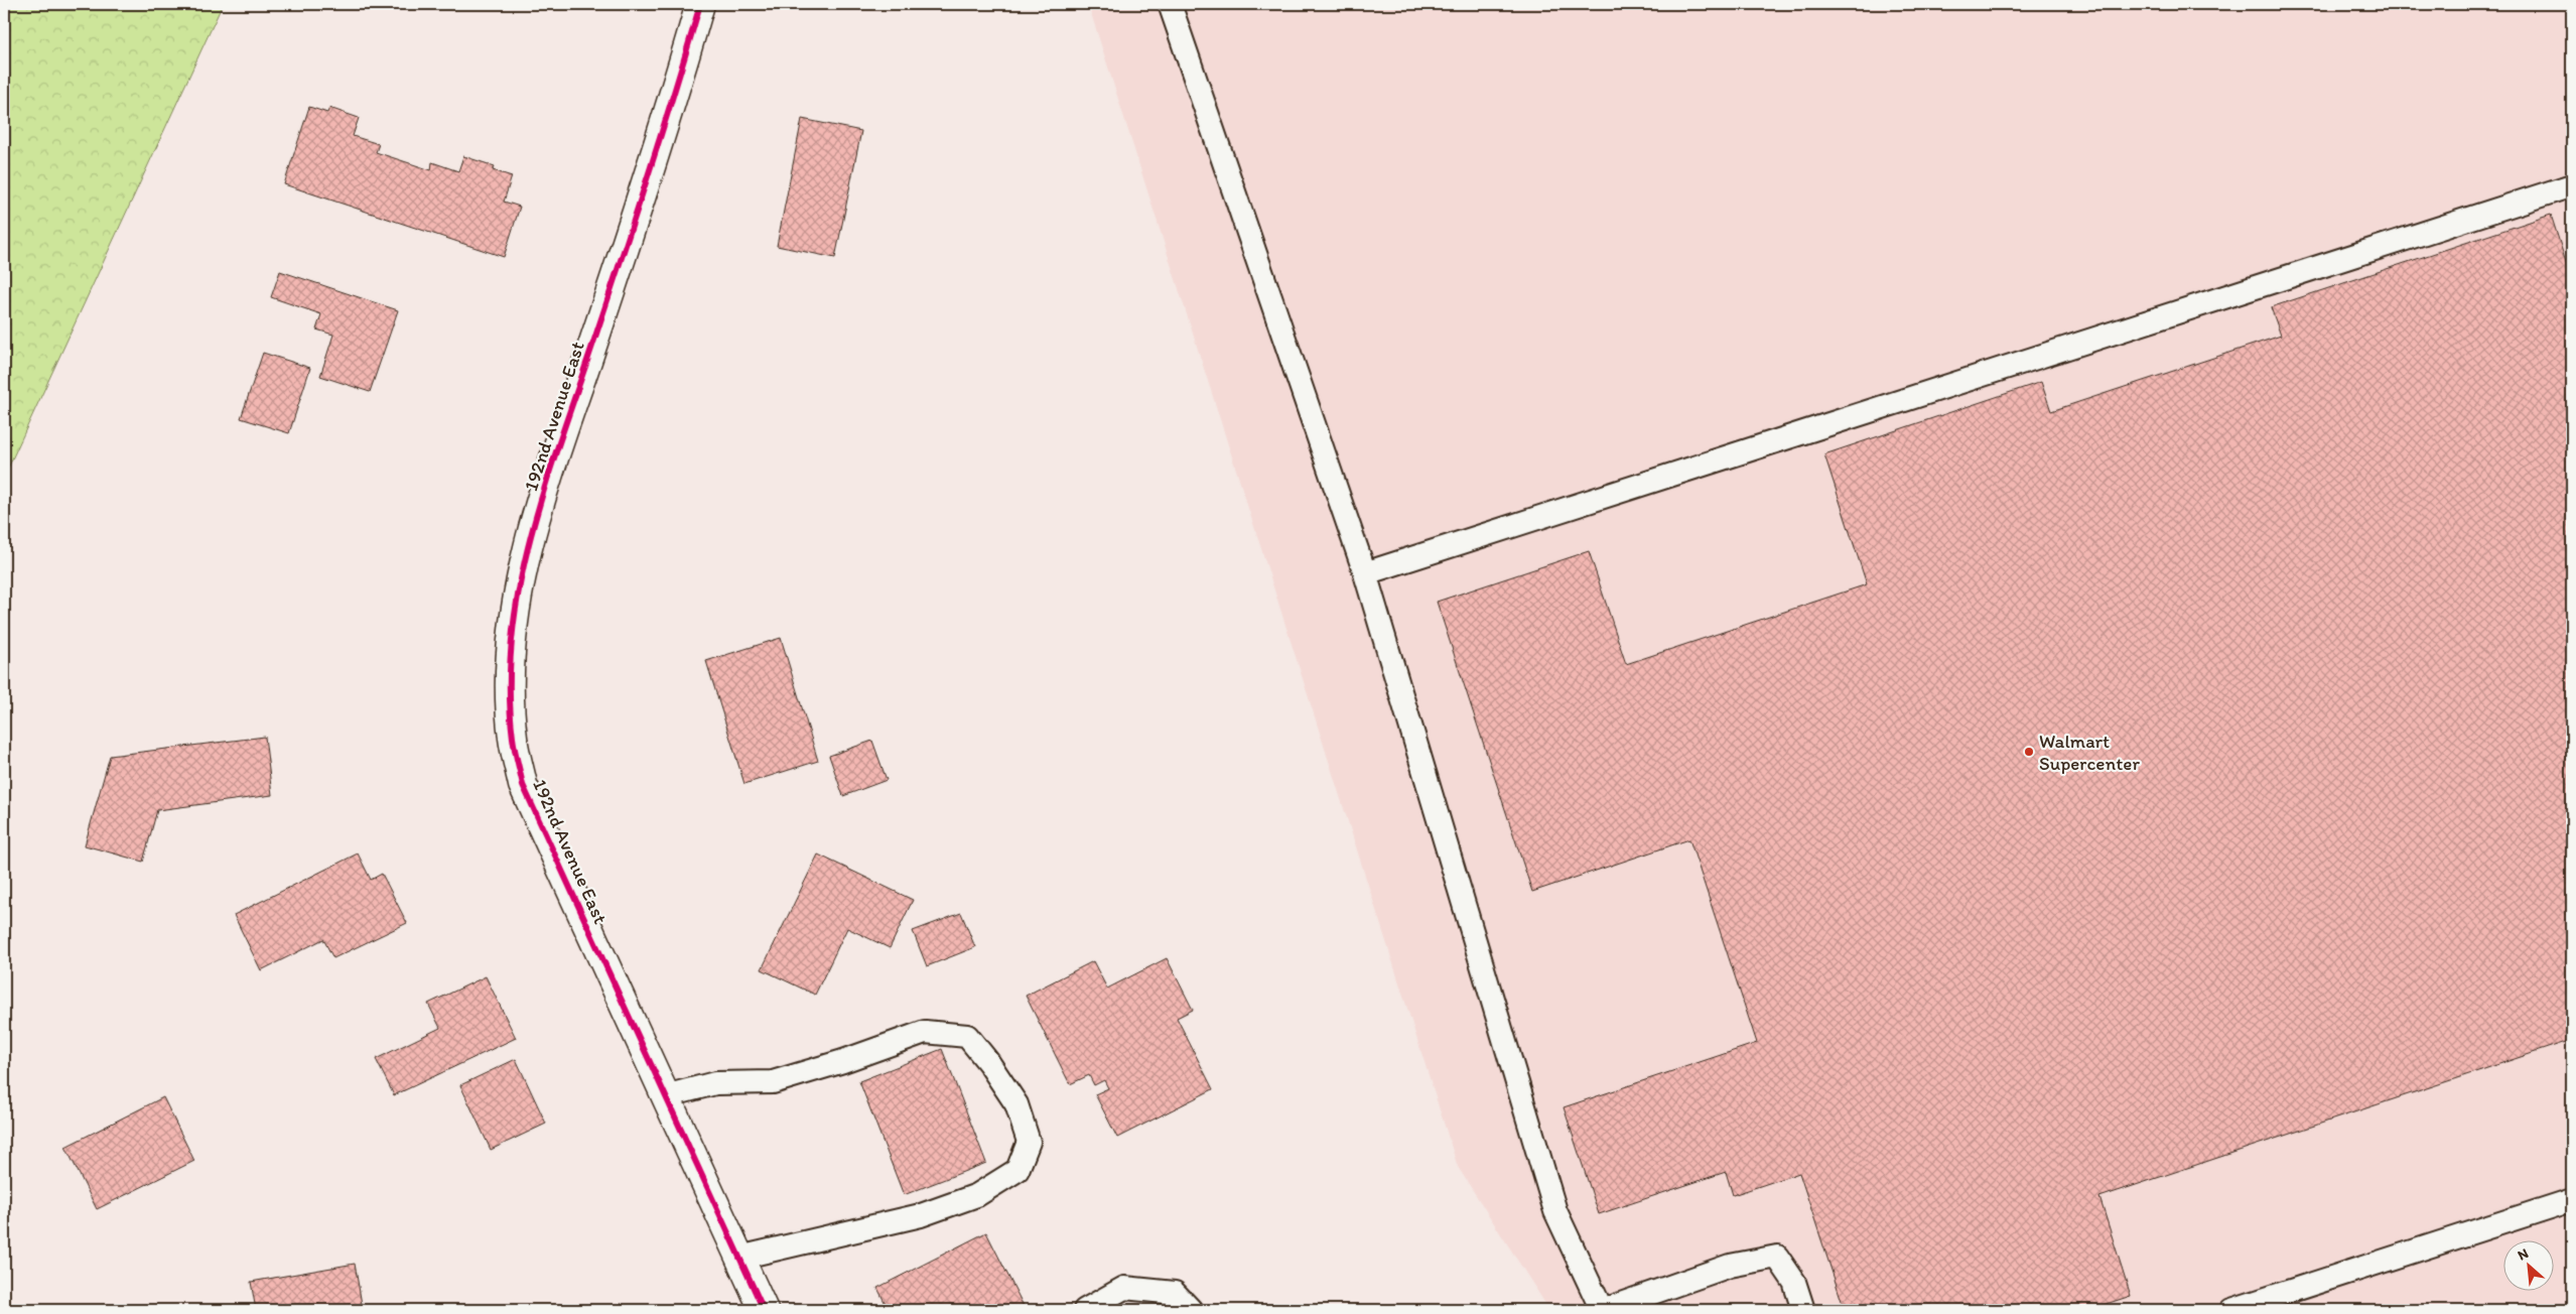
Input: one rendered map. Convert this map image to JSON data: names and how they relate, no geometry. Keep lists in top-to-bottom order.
{
  "streets": {
    "street": ["192nd Avenue East"]
  },
  "places": ["Walmart Supercenter"],
  "north": "top left"
}
